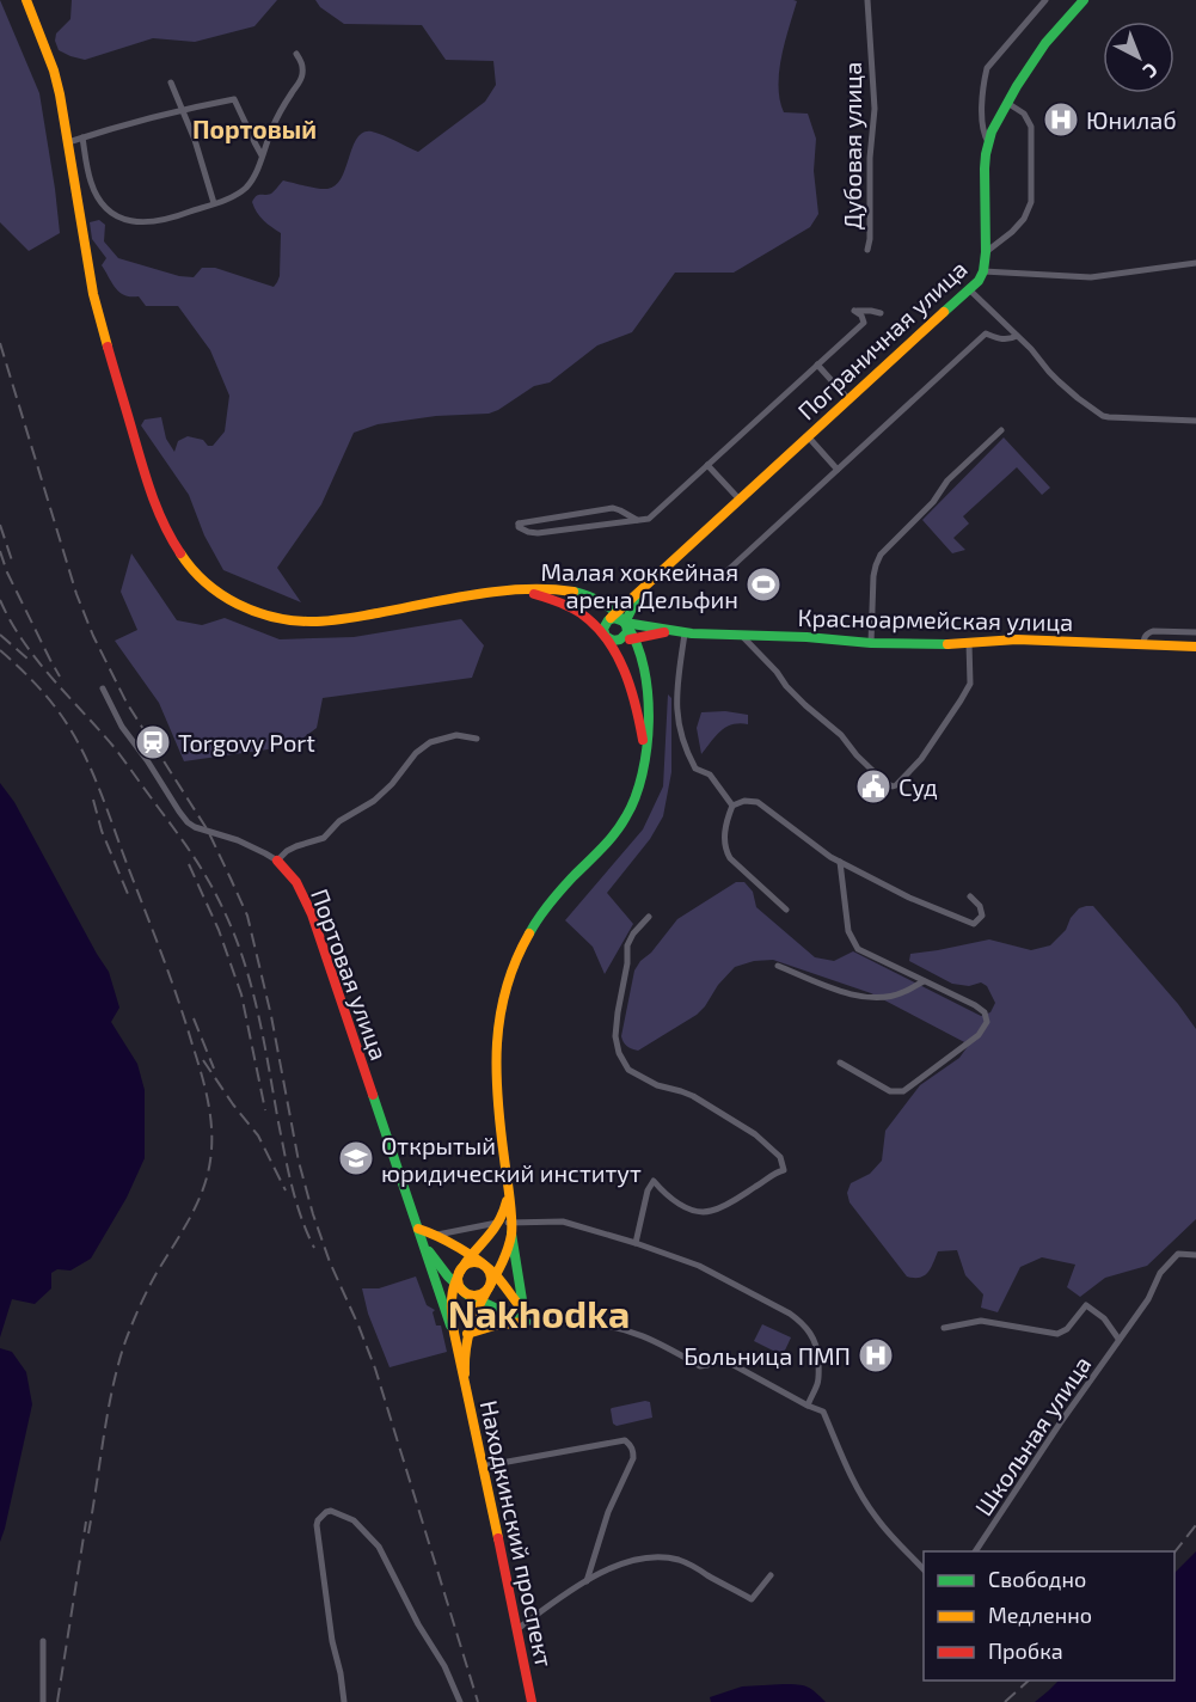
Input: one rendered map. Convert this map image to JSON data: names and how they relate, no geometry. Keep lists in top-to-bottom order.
{
  "streets": {
    "main road": [
      "Пограничная улица",
      "Красноармейская улица",
      "Портовая улица",
      "Находкинский проспект"
    ],
    "street": ["Дубовая улица", "Школьная улица"]
  },
  "crossings": [
    ["Пограничная улица", "Красноармейская улица"],
    ["Портовая улица", "Находкинский проспект"]
  ],
  "districts": ["Портовый", "Nakhodka"],
  "places": {
    "hospital": ["Юнилаб", "Больница ПМП"],
    "sports": ["Малая хоккейная арена Дельфин"],
    "station": ["Torgovy Port"],
    "public building": ["Суд"],
    "school or university": ["Открытый юридический институт"]
  },
  "legend": ["Свободно", "Медленно", "Пробка"],
  "north": "bottom right"
}
